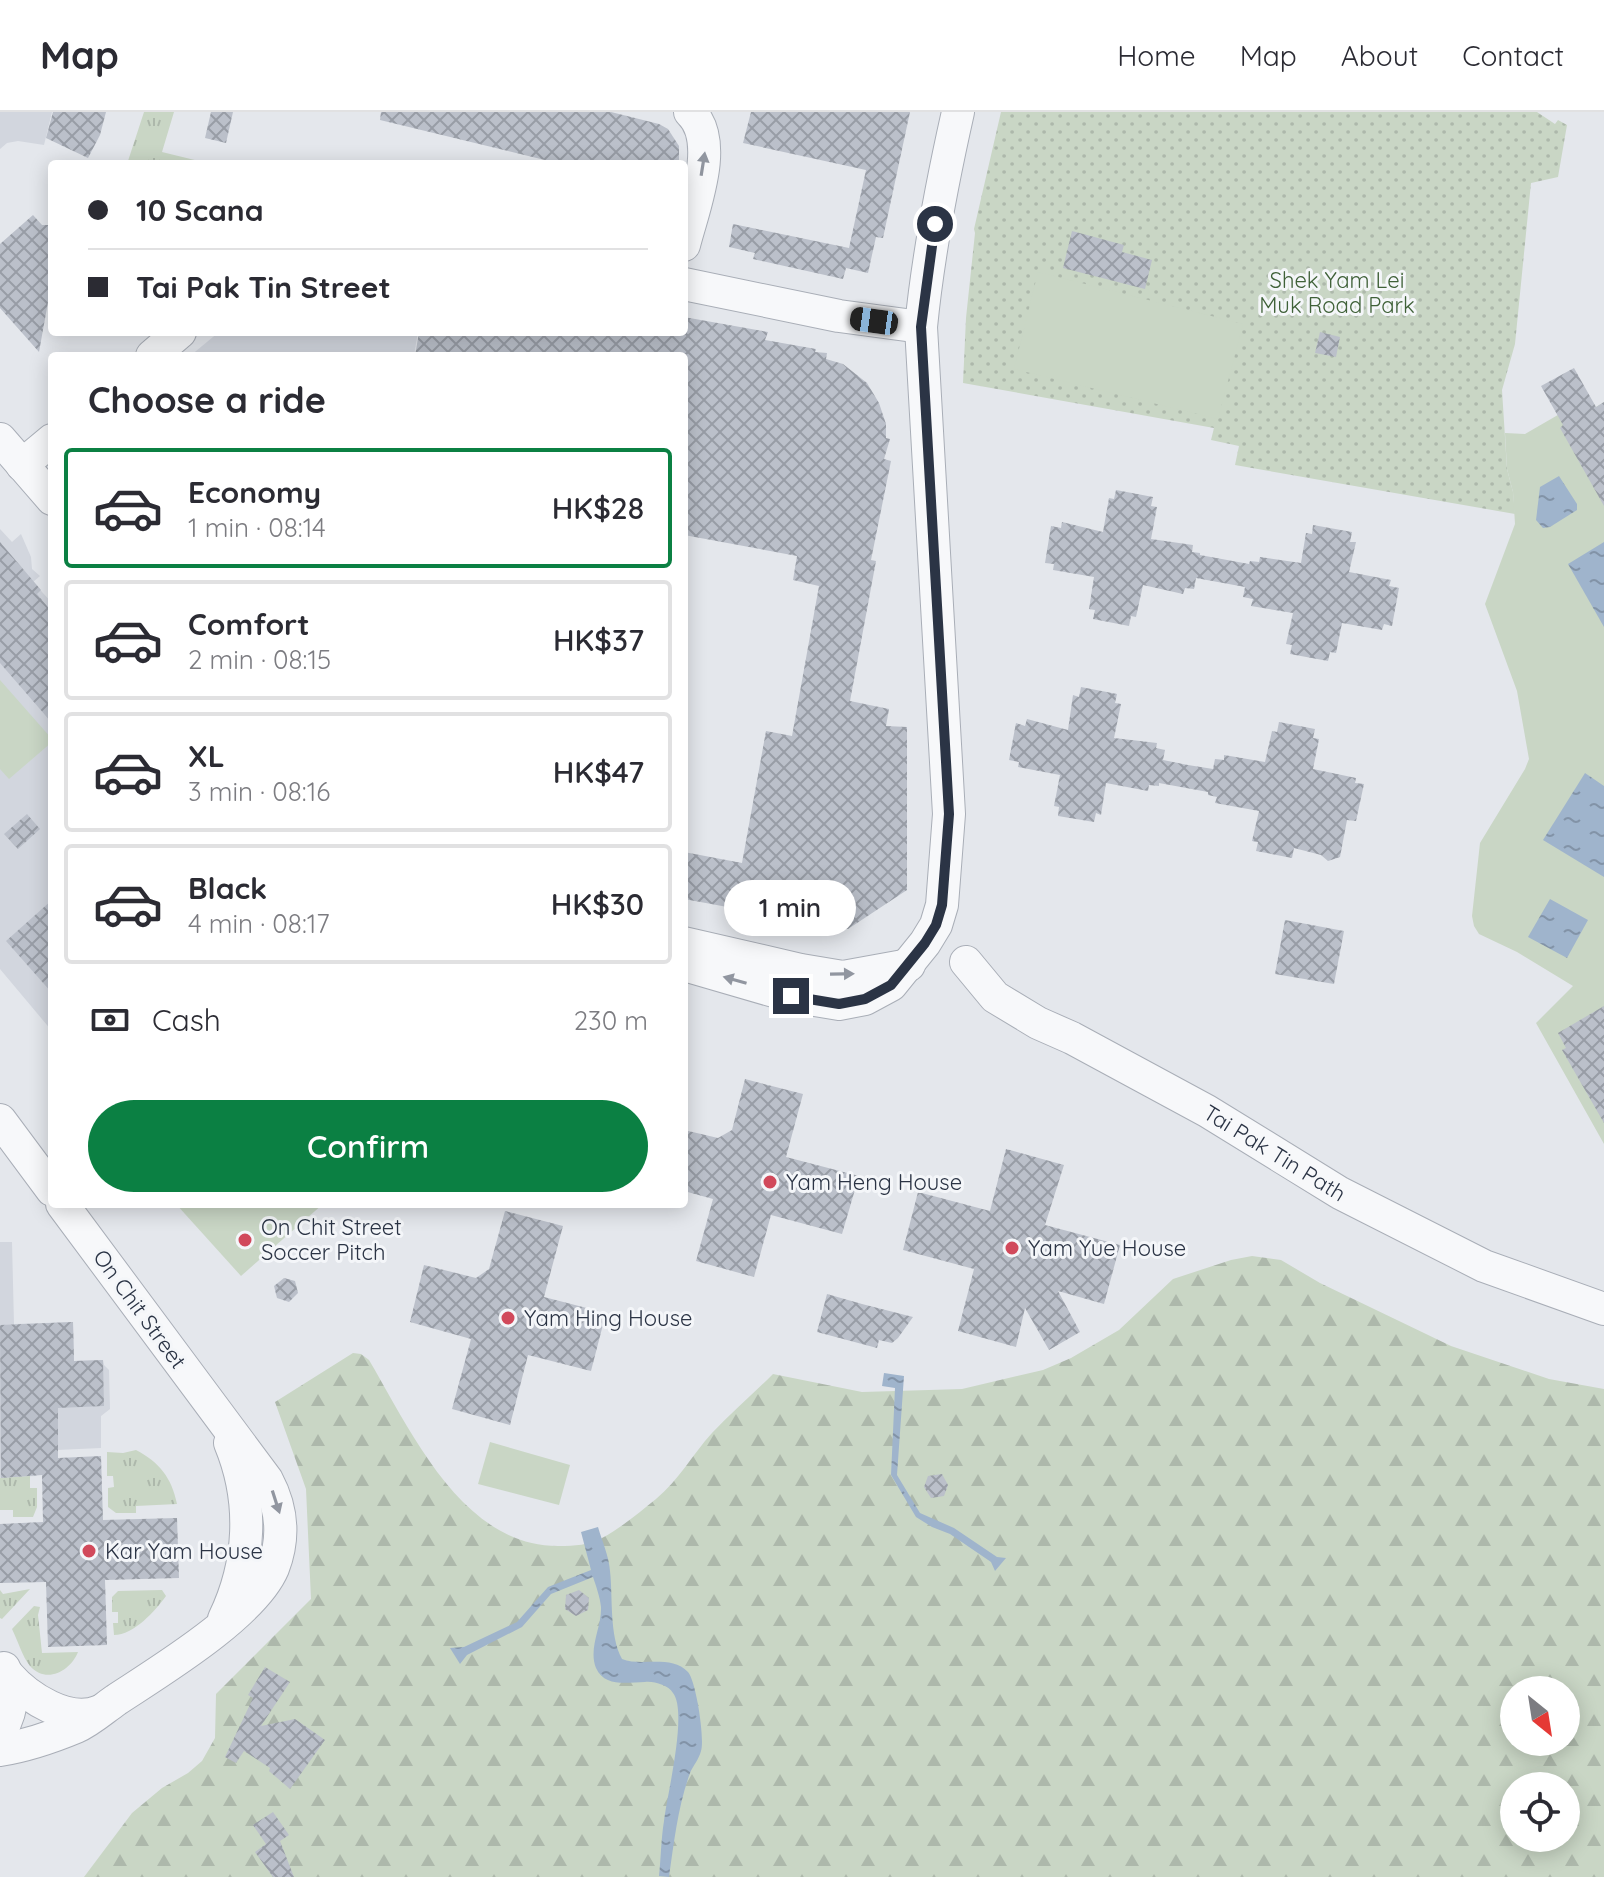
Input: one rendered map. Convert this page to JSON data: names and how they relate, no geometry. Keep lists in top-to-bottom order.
{
  "streets": {
    "street": ["Tai Pak Tin Path", "On Chit Street"]
  },
  "parks": ["Shek Yam Lei Muk Road Park"],
  "places": [
    "Yam Heng House",
    "On Chit Street Soccer Pitch",
    "Yam Yue House",
    "Yam Hing House",
    "Kar Yam House"
  ],
  "north": "bottom right",
  "page": {
    "header": "Map",
    "nav": [
      "Home",
      "Map",
      "About",
      "Contact"
    ],
    "banner": ["10 Scana", "Tai Pak Tin Street"],
    "heading": "Choose a ride",
    "list": [
      {
        "name": "Economy",
        "note": "1 min · 08:14",
        "value": "HK$28"
      },
      {
        "name": "Comfort",
        "note": "2 min · 08:15",
        "value": "HK$37"
      },
      {
        "name": "XL",
        "note": "3 min · 08:16",
        "value": "HK$47"
      },
      {
        "name": "Black",
        "note": "4 min · 08:17",
        "value": "HK$30"
      }
    ],
    "bubble": "1 min",
    "pay": ["Cash", "230 m"],
    "buttons": "Confirm"
  }
}
